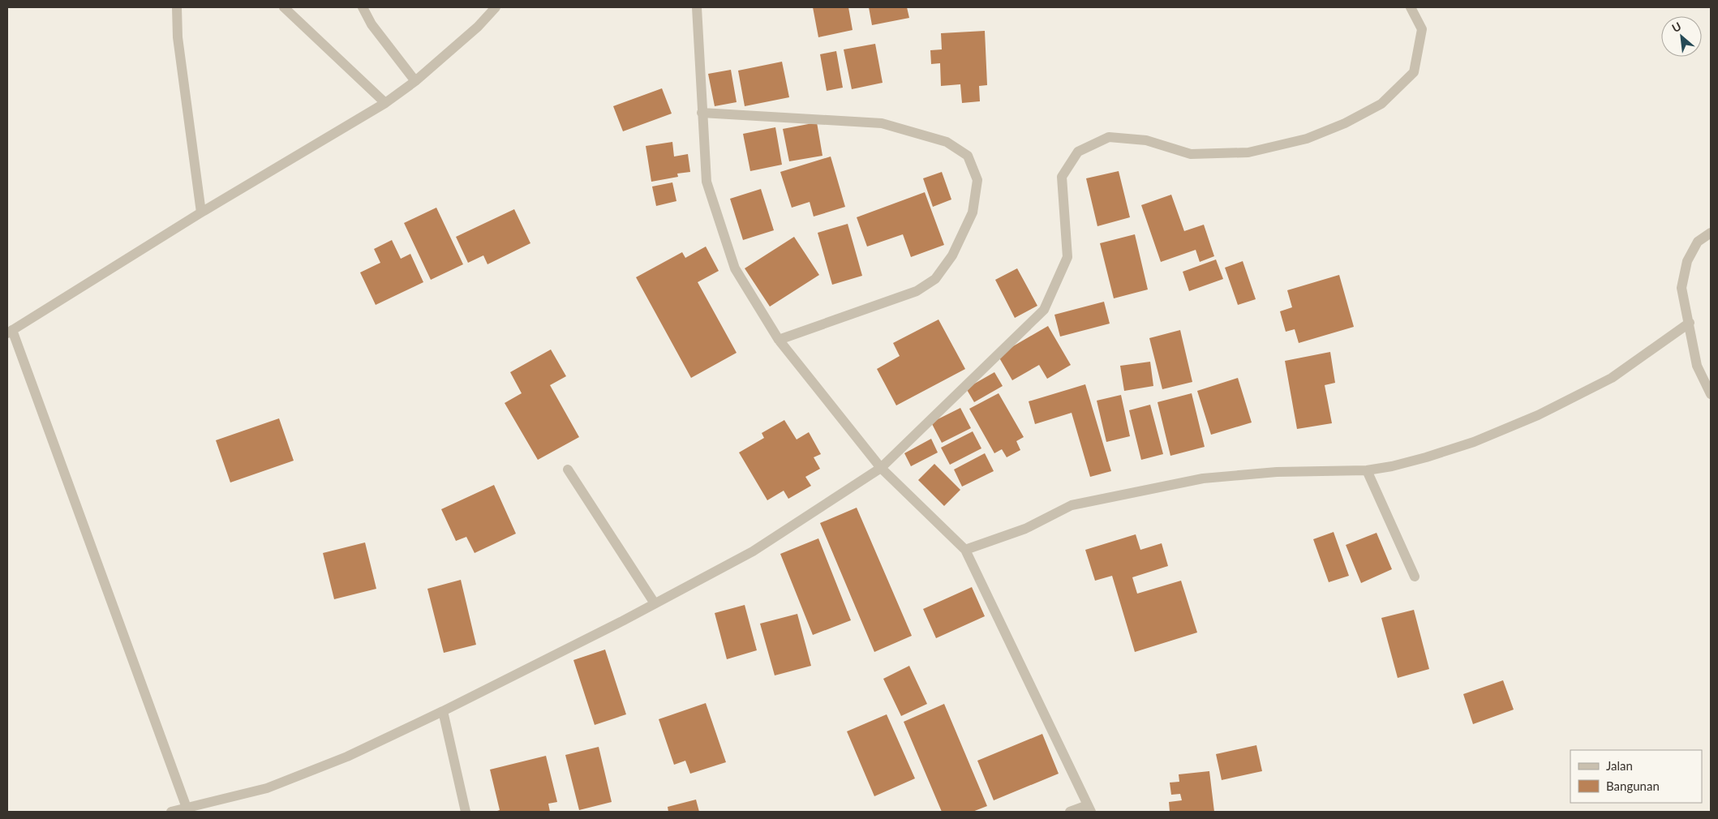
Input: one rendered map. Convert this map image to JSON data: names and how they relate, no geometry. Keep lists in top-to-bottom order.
{
  "legend": ["Jalan", "Bangunan"],
  "north": "top left"
}
